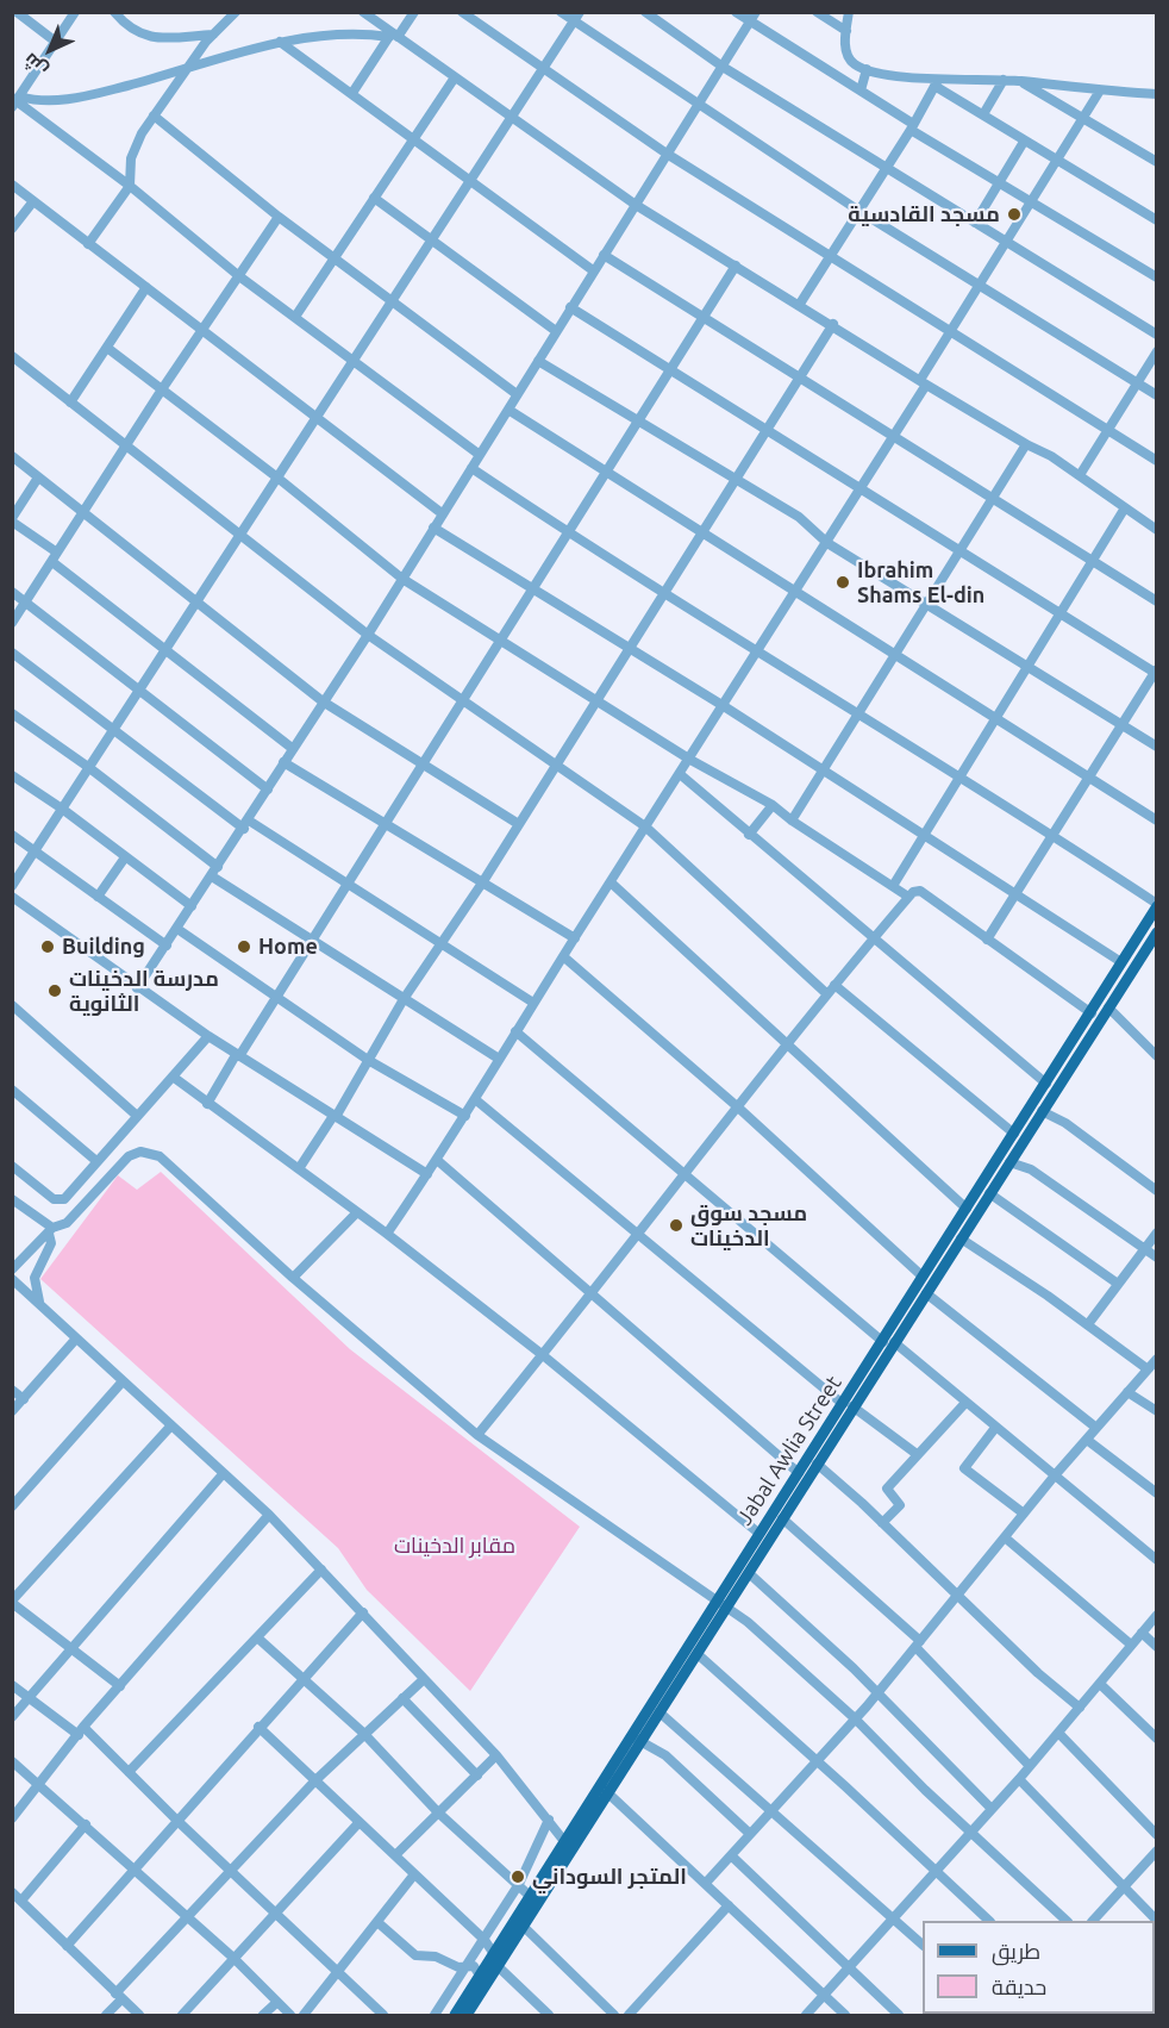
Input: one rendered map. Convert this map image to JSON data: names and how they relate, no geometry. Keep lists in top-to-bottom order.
{
  "streets": {
    "main road": ["Jabal Awlia Street"]
  },
  "parks": ["مقابر الدخينات"],
  "places": [
    "مسجد القادسية",
    "Ibrahim Shams El-din",
    "Building",
    "Home",
    "مدرسة الدخينات الثانوية",
    "مسجد سوق الدخينات",
    "المتجر السوداني"
  ],
  "legend": ["طريق", "حديقة"],
  "north": "bottom left"
}
